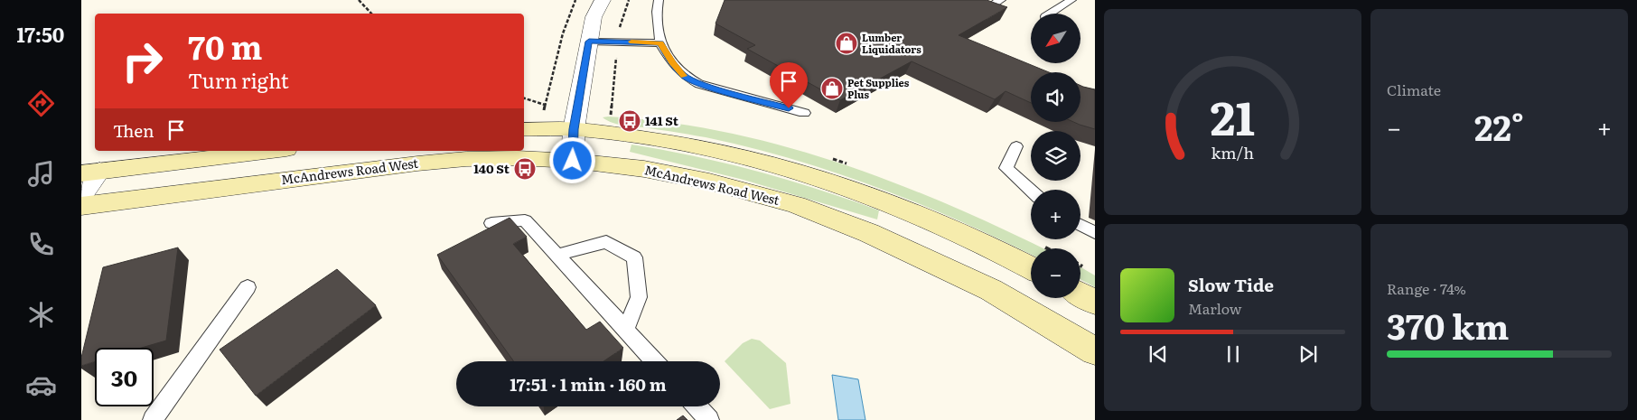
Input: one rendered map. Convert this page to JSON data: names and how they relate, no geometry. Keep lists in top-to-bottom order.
{
  "streets": {
    "main road": ["McAndrews Road West"]
  },
  "places": {
    "shop": ["Lumber Liquidators", "Pet Supplies Plus"],
    "bus stop": ["141 St", "140 St"]
  },
  "north": "bottom left",
  "page": {
    "tabs": "17:50",
    "tile": [
      "Climate",
      ["Range · 74%", "370 km"]
    ],
    "map_buttons": ["+", "−"],
    "turn": ["70 m", "Turn right"],
    "heat": ["−", "22°", "+"],
    "then": "Then",
    "song": ["Slow Tide", "Marlow"],
    "limit": "30",
    "trip": "17:51 · 1 min · 160 m",
    "gauge": ["21", "km/h"]
  }
}
